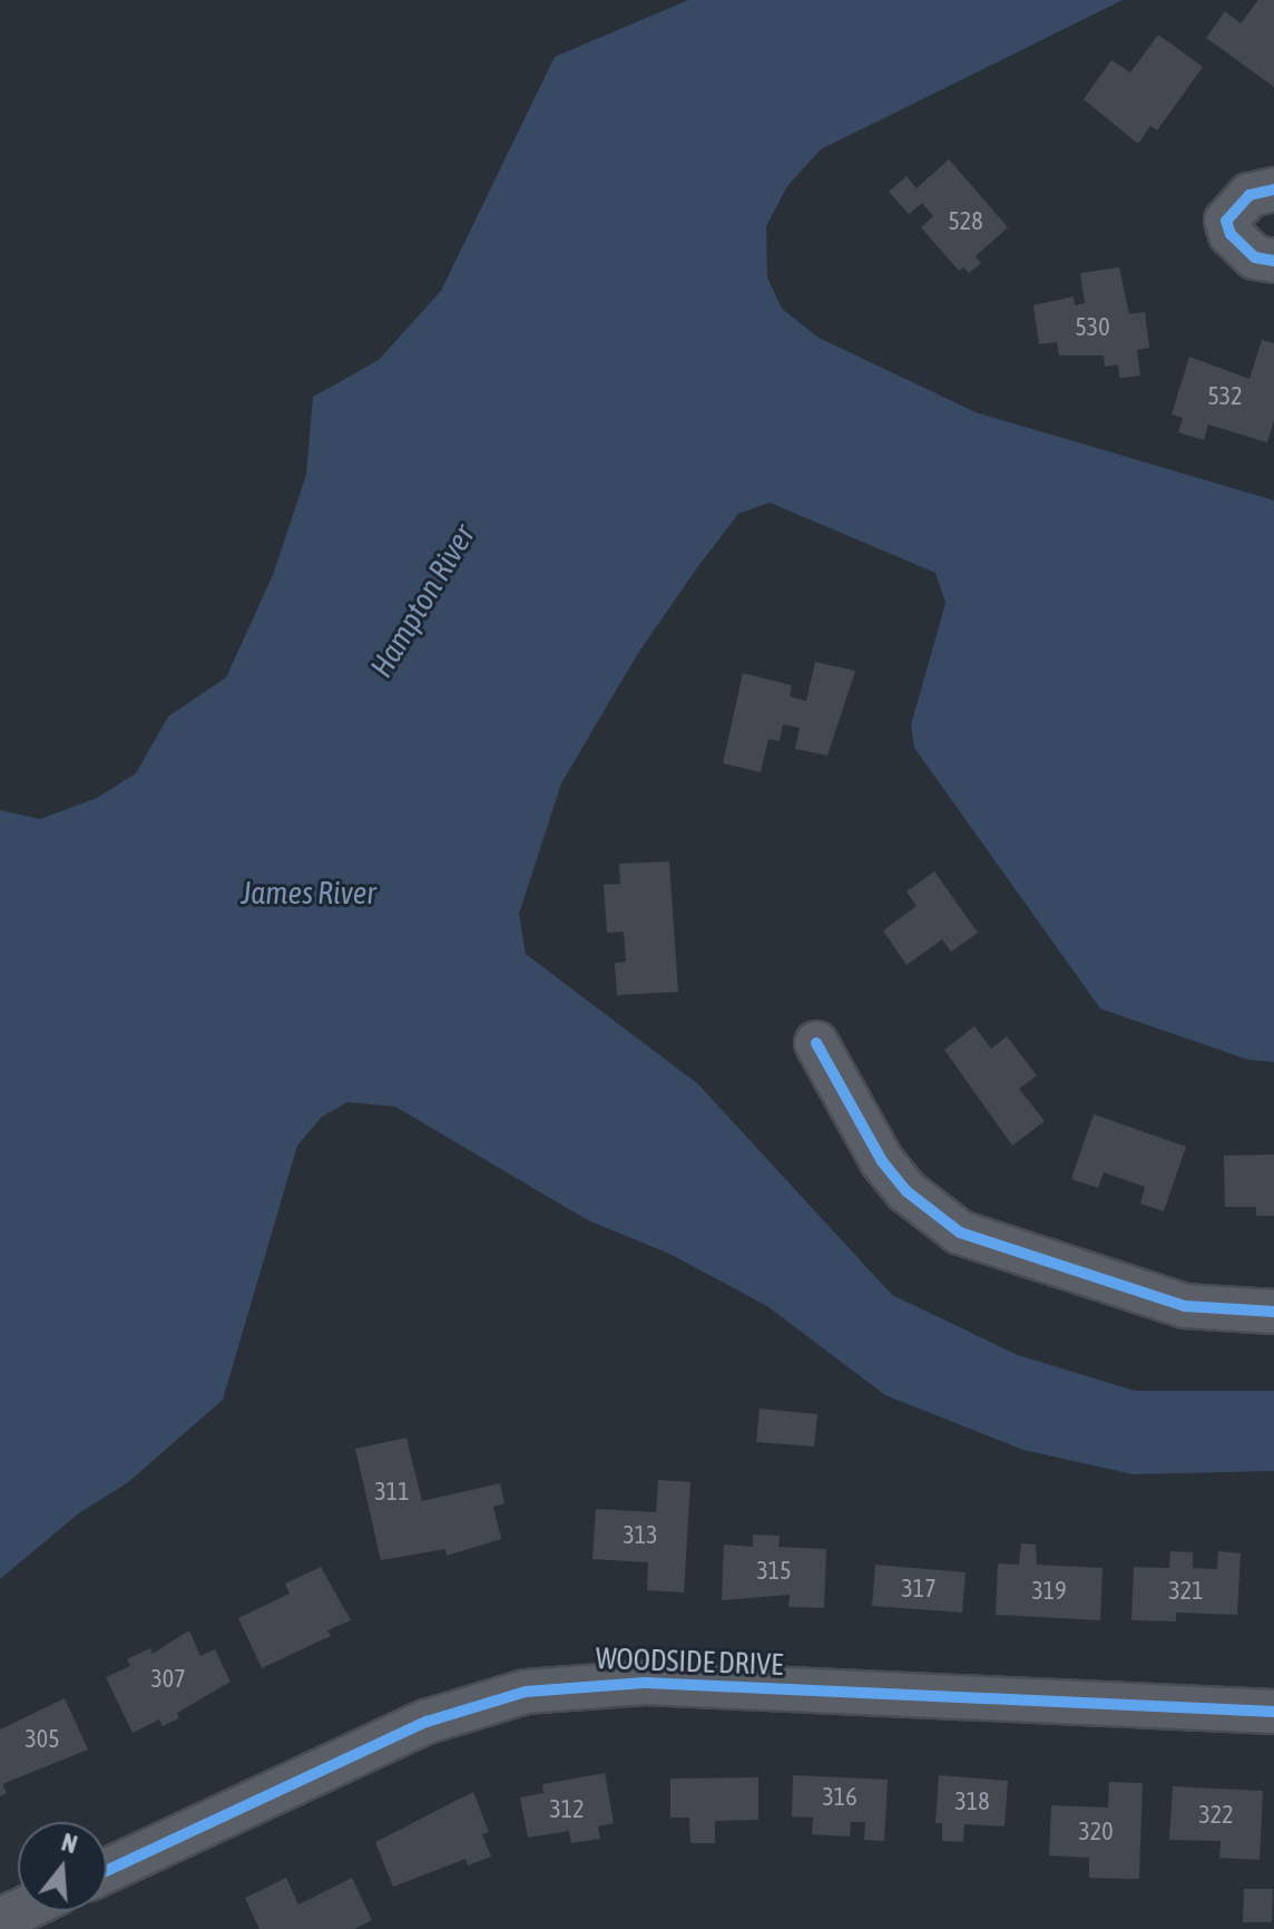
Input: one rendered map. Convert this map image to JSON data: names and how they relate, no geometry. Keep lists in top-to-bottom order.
{
  "streets": {
    "street": ["WOODSIDE DRIVE"]
  },
  "water": ["Hampton River", "James River"],
  "house_numbers": [
    "528",
    "530",
    "532",
    "311",
    "313",
    "315",
    "317",
    "319",
    "321",
    "307",
    "305",
    "316",
    "318",
    "312",
    "322",
    "320"
  ],
  "north": "top"
}
